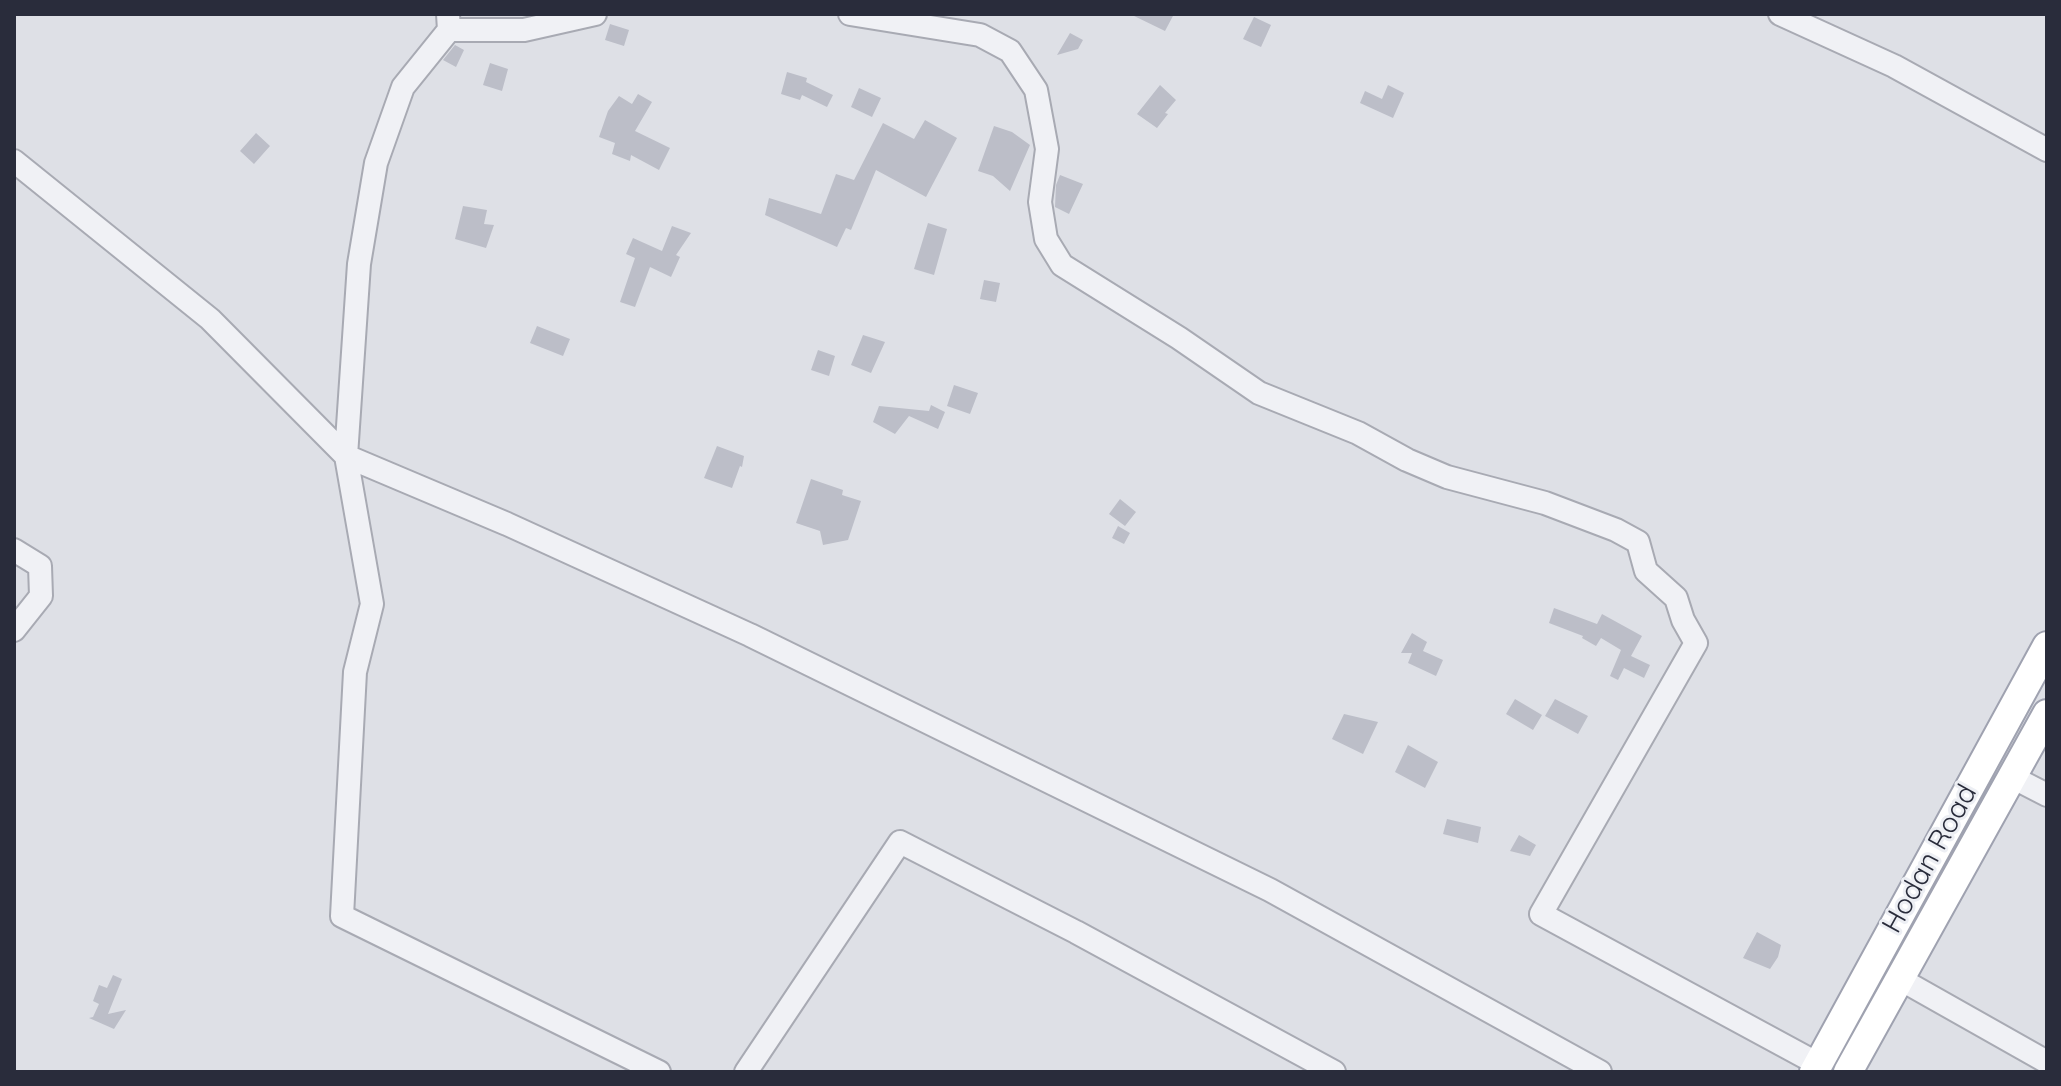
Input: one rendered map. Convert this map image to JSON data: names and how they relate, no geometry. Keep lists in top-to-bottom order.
{
  "streets": {
    "main road": ["Hodan Road"]
  }
}
